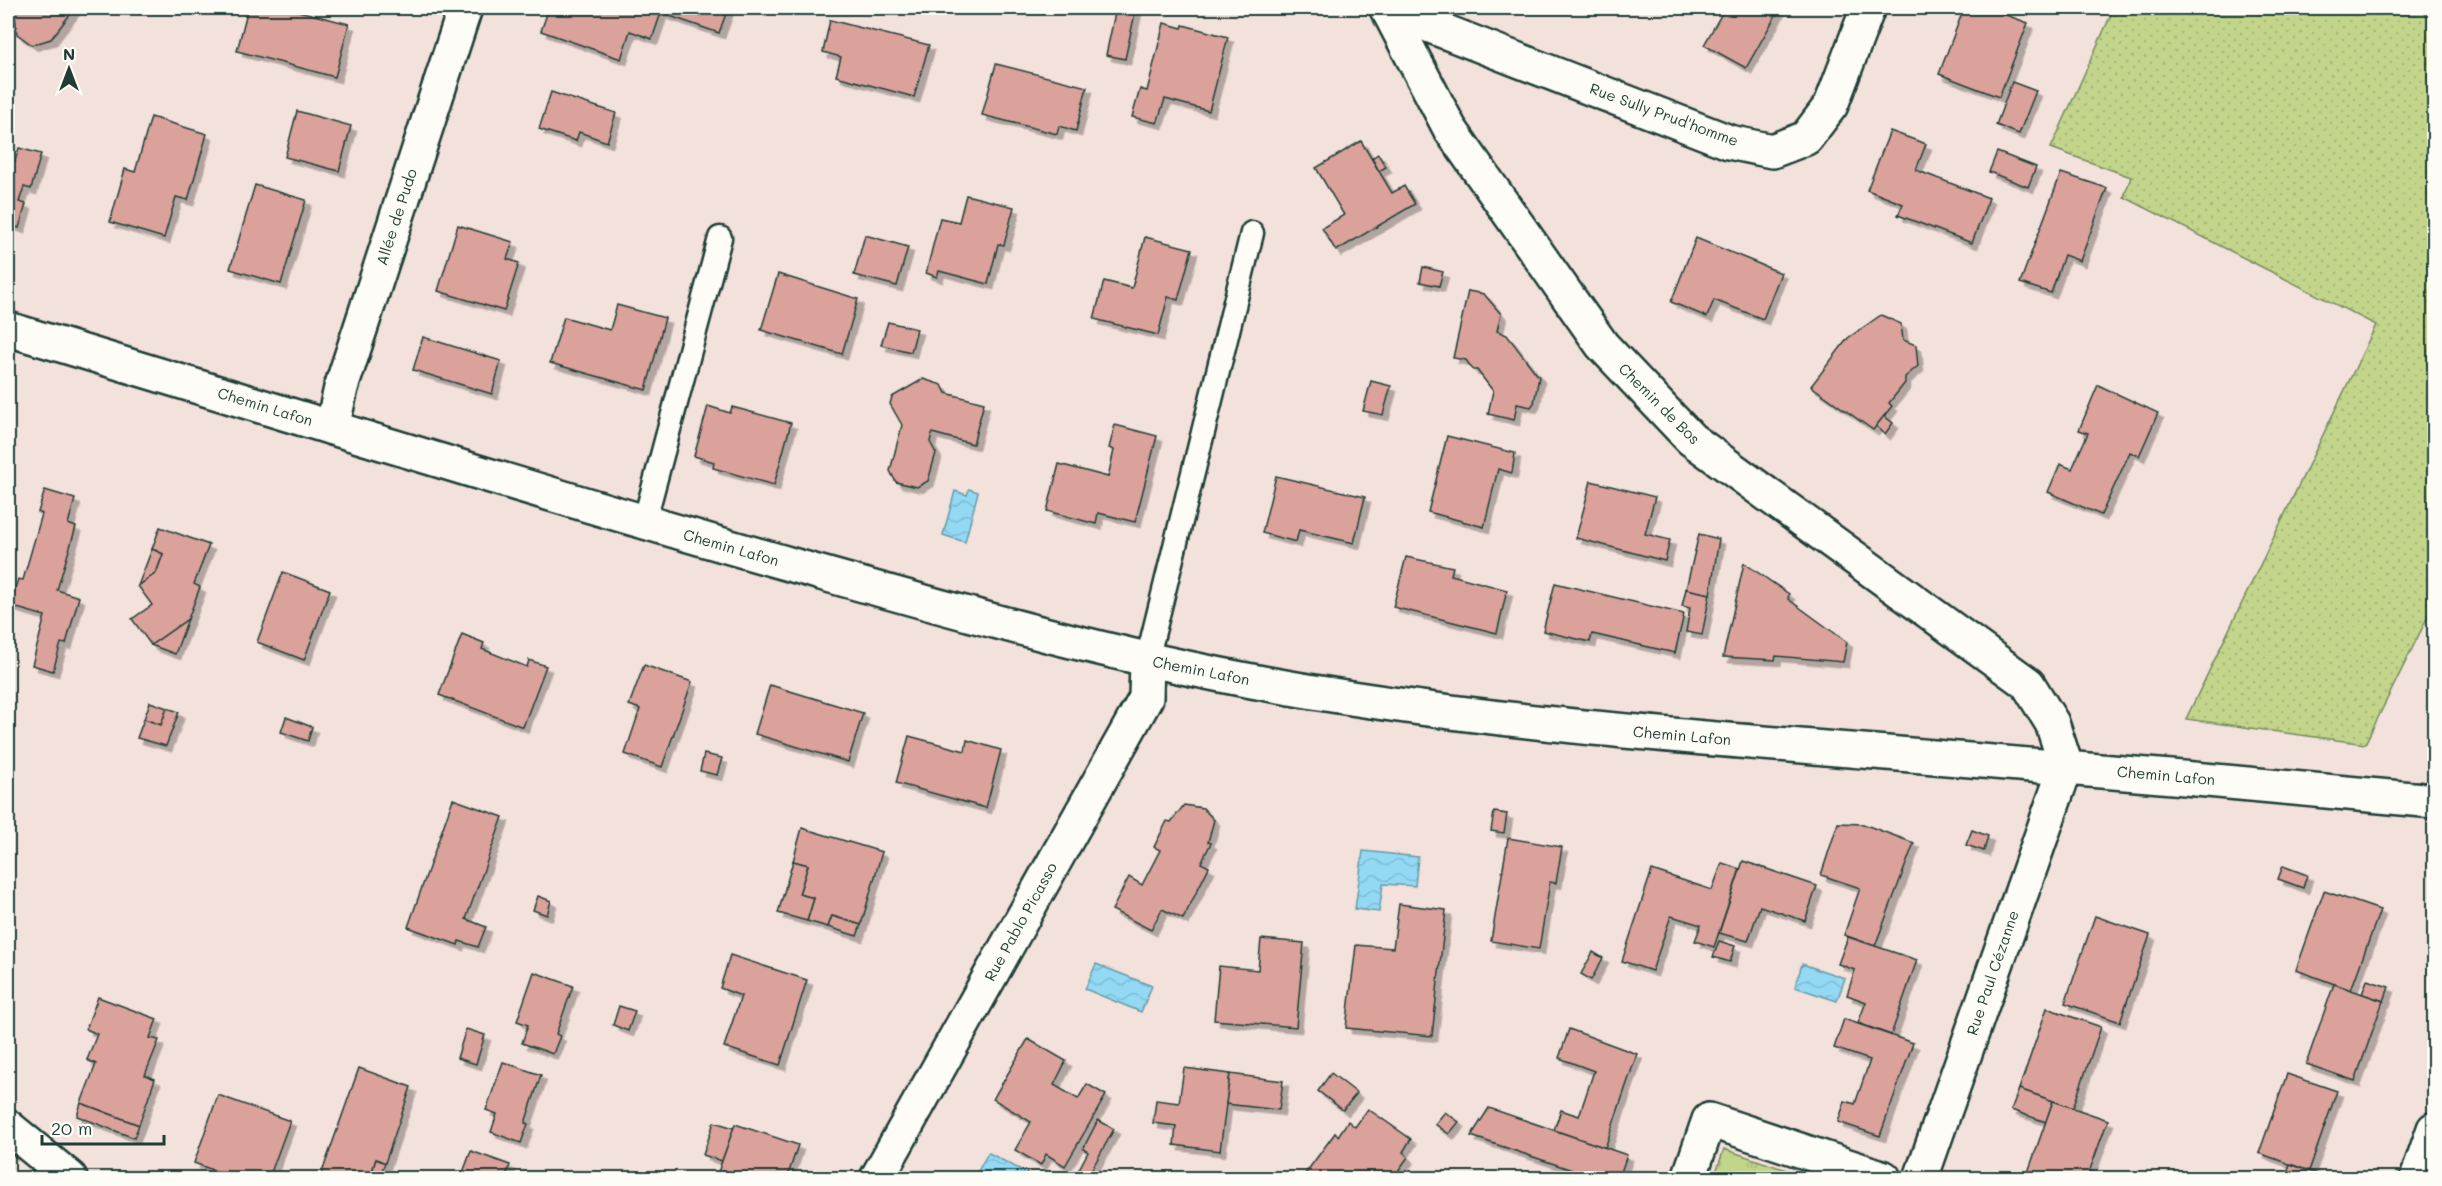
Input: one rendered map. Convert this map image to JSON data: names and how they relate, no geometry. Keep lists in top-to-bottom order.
{
  "streets": {
    "street": [
      "Rue Sully Prud'homme",
      "Allée de Pudo",
      "Chemin de Bos",
      "Chemin Lafon",
      "Rue Pablo Picasso",
      "Rue Paul Cézanne"
    ]
  },
  "crossings": [
    ["Rue Sully Prud'homme", "Chemin de Bos"],
    ["Allée de Pudo", "Chemin Lafon"],
    ["Chemin de Bos", "Chemin Lafon"],
    ["Chemin de Bos", "Rue Paul Cézanne"],
    ["Chemin Lafon", "Rue Pablo Picasso"],
    ["Chemin Lafon", "Rue Paul Cézanne"]
  ],
  "scale_bar": "20 m",
  "north": "top"
}
